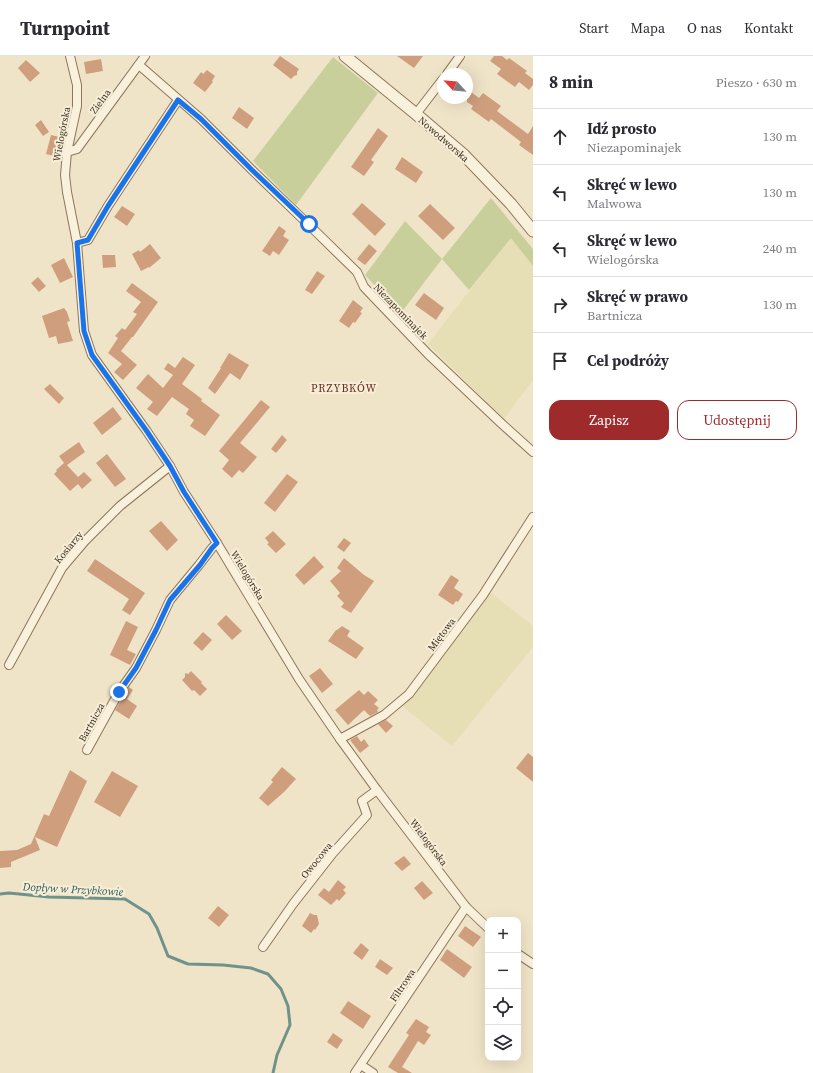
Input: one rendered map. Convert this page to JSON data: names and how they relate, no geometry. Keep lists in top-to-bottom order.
{
  "streets": {
    "street": [
      "Zielna",
      "Wielogórska",
      "Nowodworska",
      "Niezapominajek",
      "Kosiarzy",
      "Miętowa",
      "Bartnicza",
      "Owocowa",
      "Filtrowa"
    ]
  },
  "crossings": [
    ["Zielna", "Wielogórska"],
    ["Zielna", "Niezapominajek"],
    ["Wielogórska", "Kosiarzy"],
    ["Wielogórska", "Miętowa"],
    ["Wielogórska", "Bartnicza"],
    ["Wielogórska", "Owocowa"],
    ["Wielogórska", "Filtrowa"]
  ],
  "districts": ["PRZYBKÓW"],
  "water": ["Dopływ w Przybkowie"],
  "north": "top left",
  "page": {
    "header": "Turnpoint",
    "nav": [
      "Start",
      "Mapa",
      "O nas",
      "Kontakt"
    ],
    "heading": ["8 min", "Pieszo · 630 m"],
    "list": [
      ["Idź prosto", "Niezapominajek", "130 m"],
      ["Skręć w lewo", "Malwowa", "130 m"],
      ["Skręć w lewo", "Wielogórska", "240 m"],
      ["Skręć w prawo", "Bartnicza", "130 m"],
      "Cel podróży"
    ],
    "buttons": ["Zapisz", "Udostępnij"],
    "map_buttons": ["+", "−"]
  }
}
